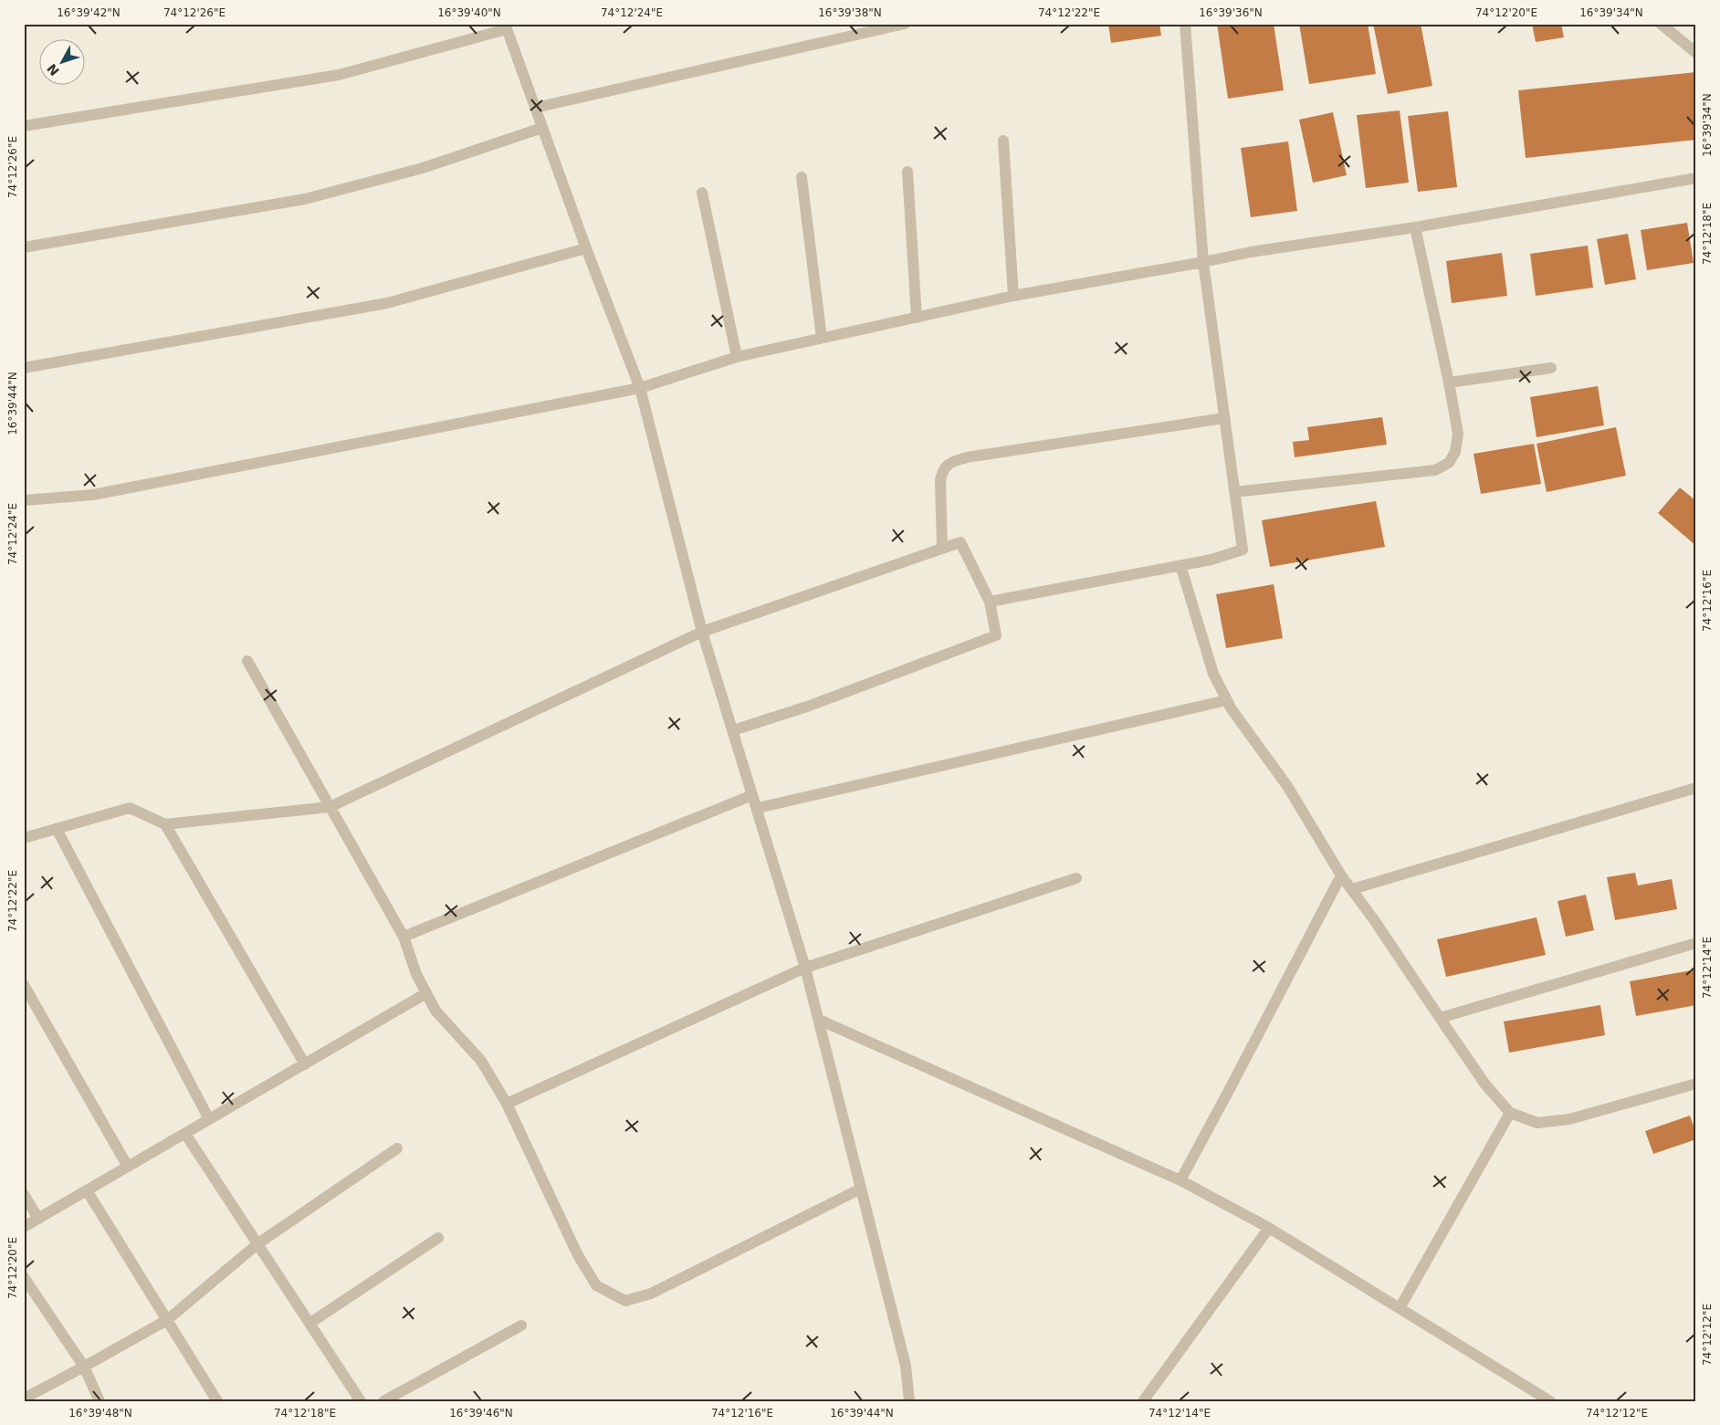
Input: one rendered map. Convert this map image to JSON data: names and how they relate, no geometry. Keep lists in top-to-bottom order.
{
  "north": "bottom left",
  "coordinates": [
    "16°39'42\"N",
    "74°12'26\"E",
    "16°39'40\"N",
    "74°12'24\"E",
    "16°39'38\"N",
    "74°12'22\"E",
    "16°39'36\"N",
    "74°12'20\"E",
    "16°39'34\"N",
    "74°12'18\"E",
    "16°39'44\"N",
    "74°12'16\"E",
    "74°12'14\"E",
    "74°12'12\"E",
    "16°39'48\"N",
    "16°39'46\"N"
  ]
}
